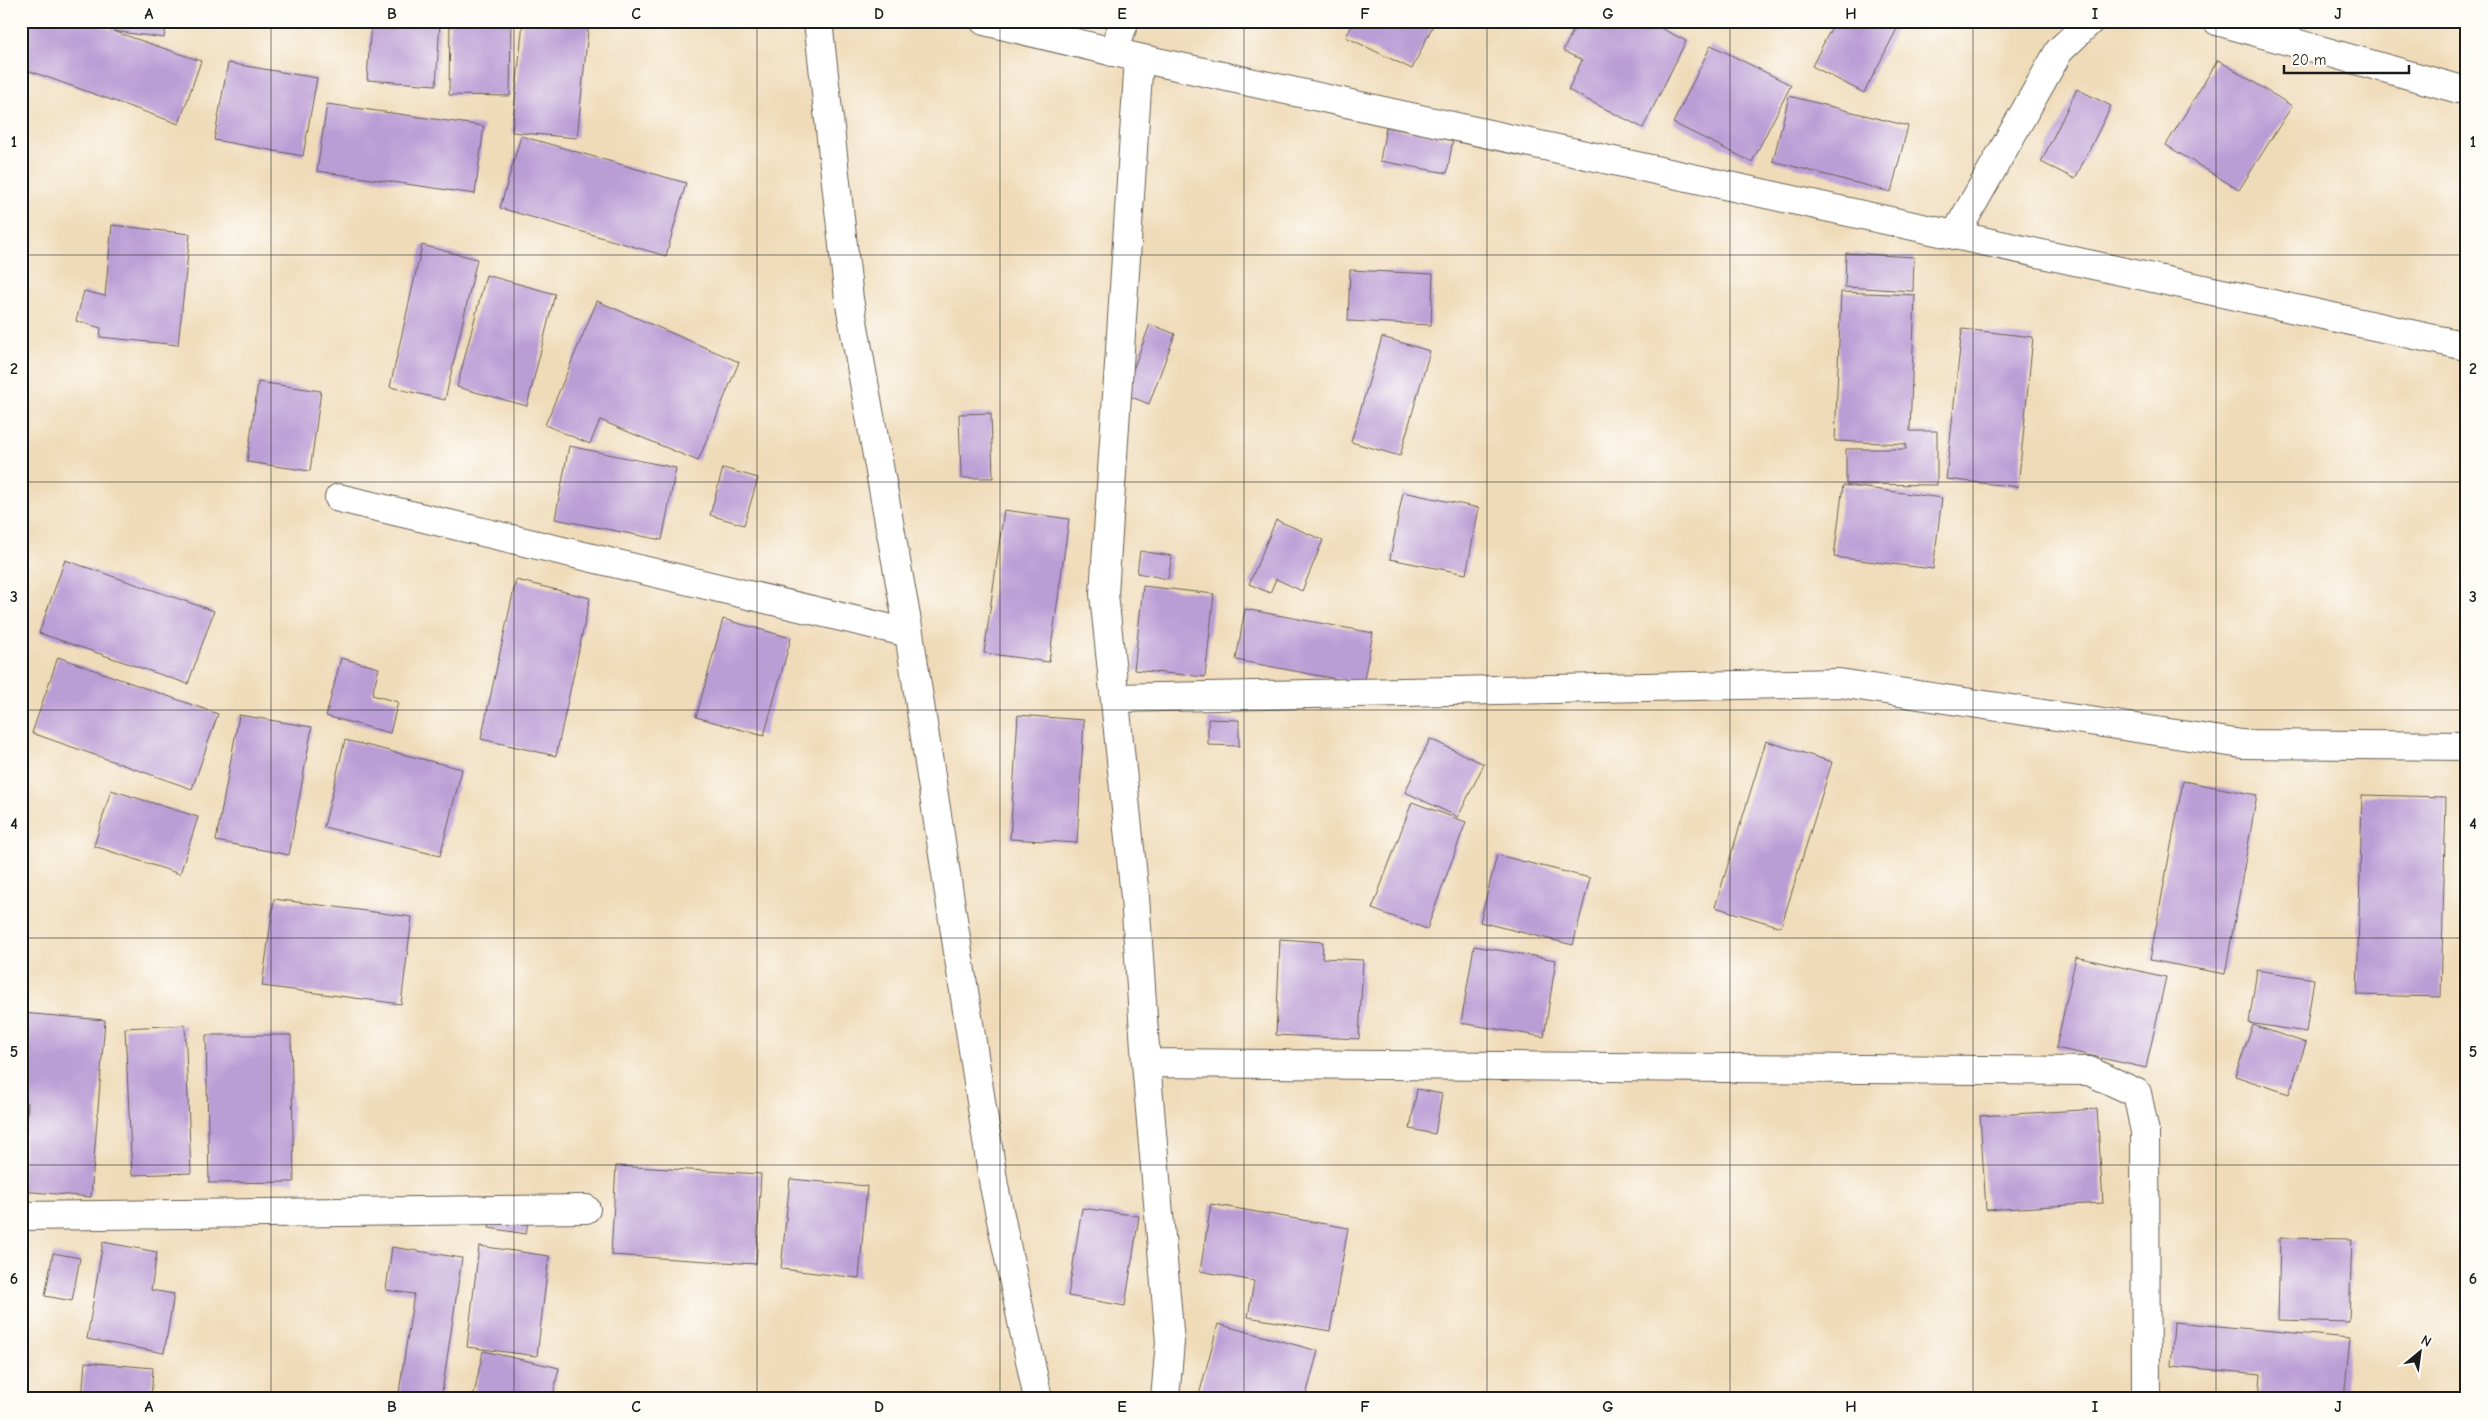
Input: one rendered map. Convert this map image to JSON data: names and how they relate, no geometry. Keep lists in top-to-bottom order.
{
  "scale_bar": "20 m",
  "north": "top right",
  "grid": {
    "columns": [
      "A",
      "B",
      "C",
      "D",
      "E",
      "F",
      "G",
      "H",
      "I",
      "J"
    ],
    "rows": [
      "1",
      "2",
      "3",
      "4",
      "5",
      "6"
    ]
  }
}
